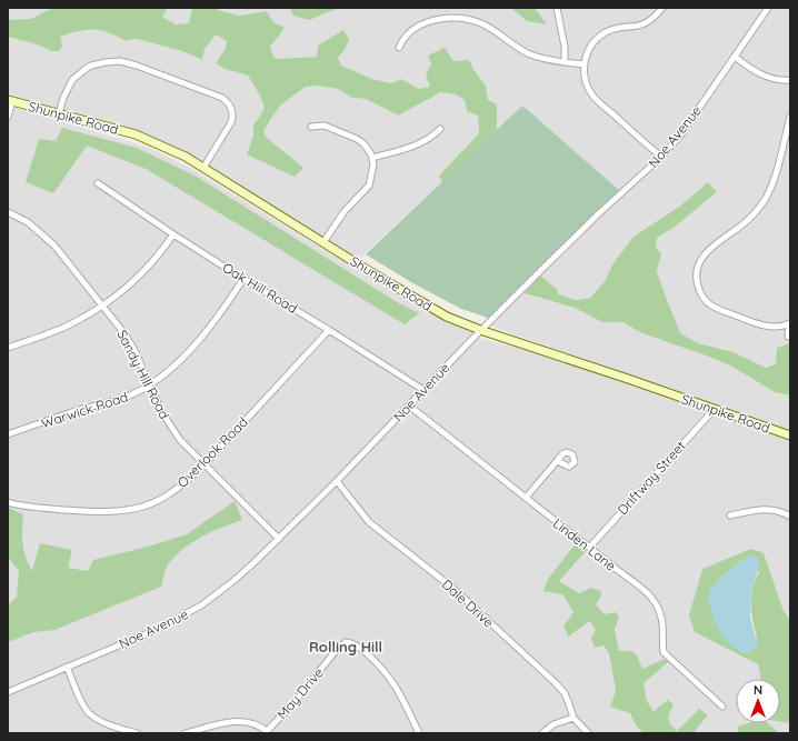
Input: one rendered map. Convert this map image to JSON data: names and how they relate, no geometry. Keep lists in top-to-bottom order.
{
  "streets": {
    "main road": ["Shunpike Road"],
    "street": [
      "Noe Avenue",
      "Oak Hill Road",
      "Sandy Hill Road",
      "Warwick Road",
      "Overlook Road",
      "Driftway Street",
      "Linden Lane",
      "Dale Drive",
      "May Drive"
    ]
  },
  "crossings": [
    ["Shunpike Road", "Noe Avenue"],
    ["Shunpike Road", "Driftway Street"],
    ["Noe Avenue", "Oak Hill Road"],
    ["Noe Avenue", "Sandy Hill Road"],
    ["Noe Avenue", "Linden Lane"],
    ["Noe Avenue", "Dale Drive"],
    ["Oak Hill Road", "Warwick Road"],
    ["Oak Hill Road", "Overlook Road"],
    ["Sandy Hill Road", "Warwick Road"],
    ["Sandy Hill Road", "Overlook Road"],
    ["Driftway Street", "Linden Lane"]
  ],
  "districts": ["Rolling Hill"],
  "north": "top"
}
